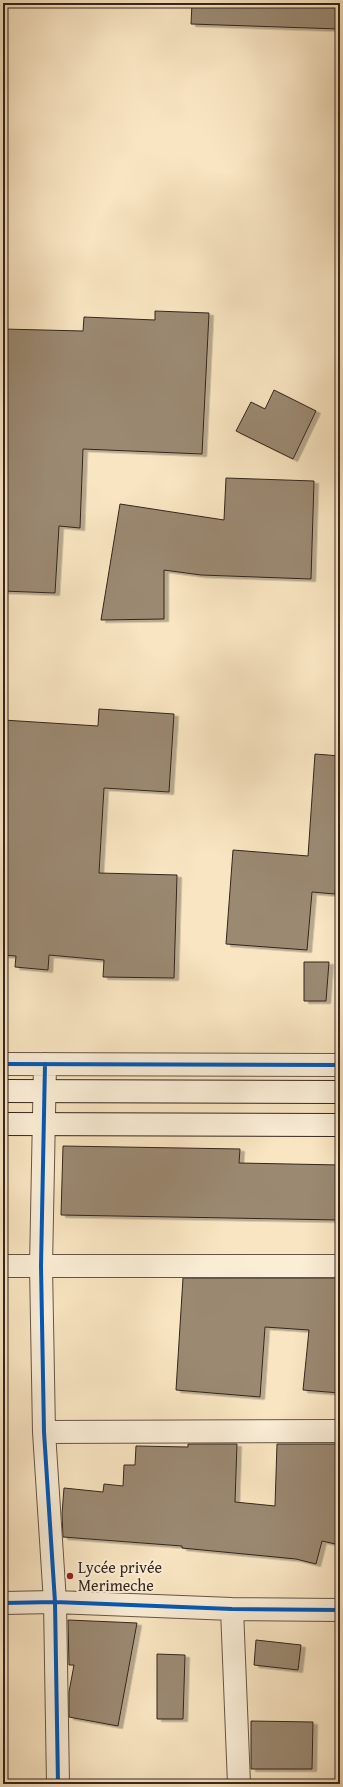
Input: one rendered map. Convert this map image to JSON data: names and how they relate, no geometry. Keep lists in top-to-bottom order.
{
  "places": ["Lycée privée Merimeche"]
}
